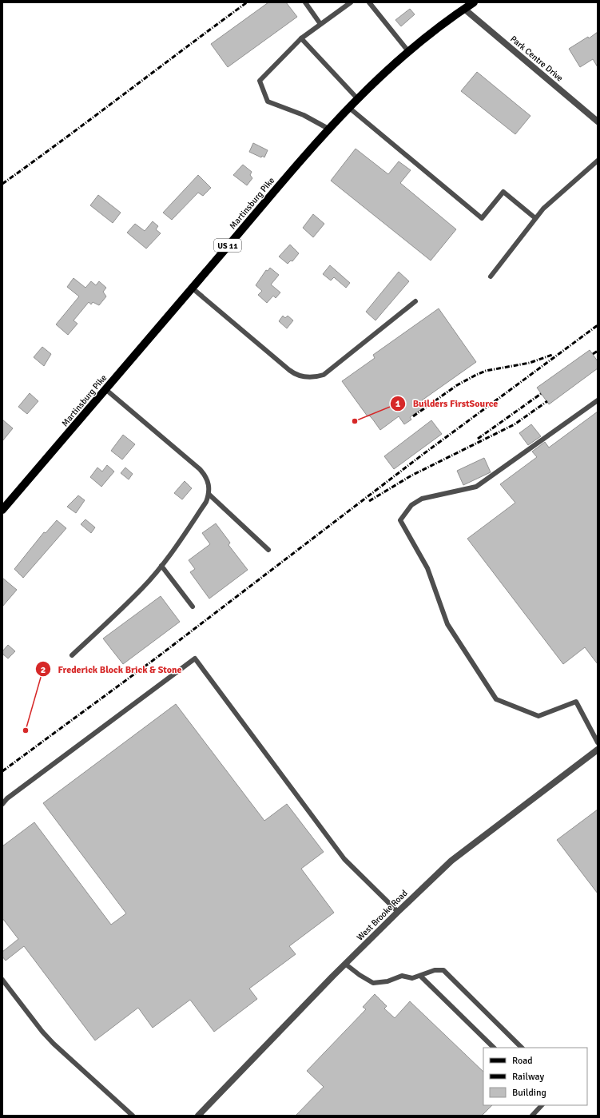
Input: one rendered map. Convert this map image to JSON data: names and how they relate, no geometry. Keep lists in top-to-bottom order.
{
  "streets": {
    "main road": ["Martinsburg Pike", "US 11"],
    "street": ["Park Centre Drive", "West Brooke Road"]
  },
  "crossings": [
    ["Park Centre Drive", "Martinsburg Pike"]
  ],
  "places": ["Builders FirstSource", "Frederick Block Brick & Stone"],
  "legend": ["Road", "Railway", "Building"]
}
